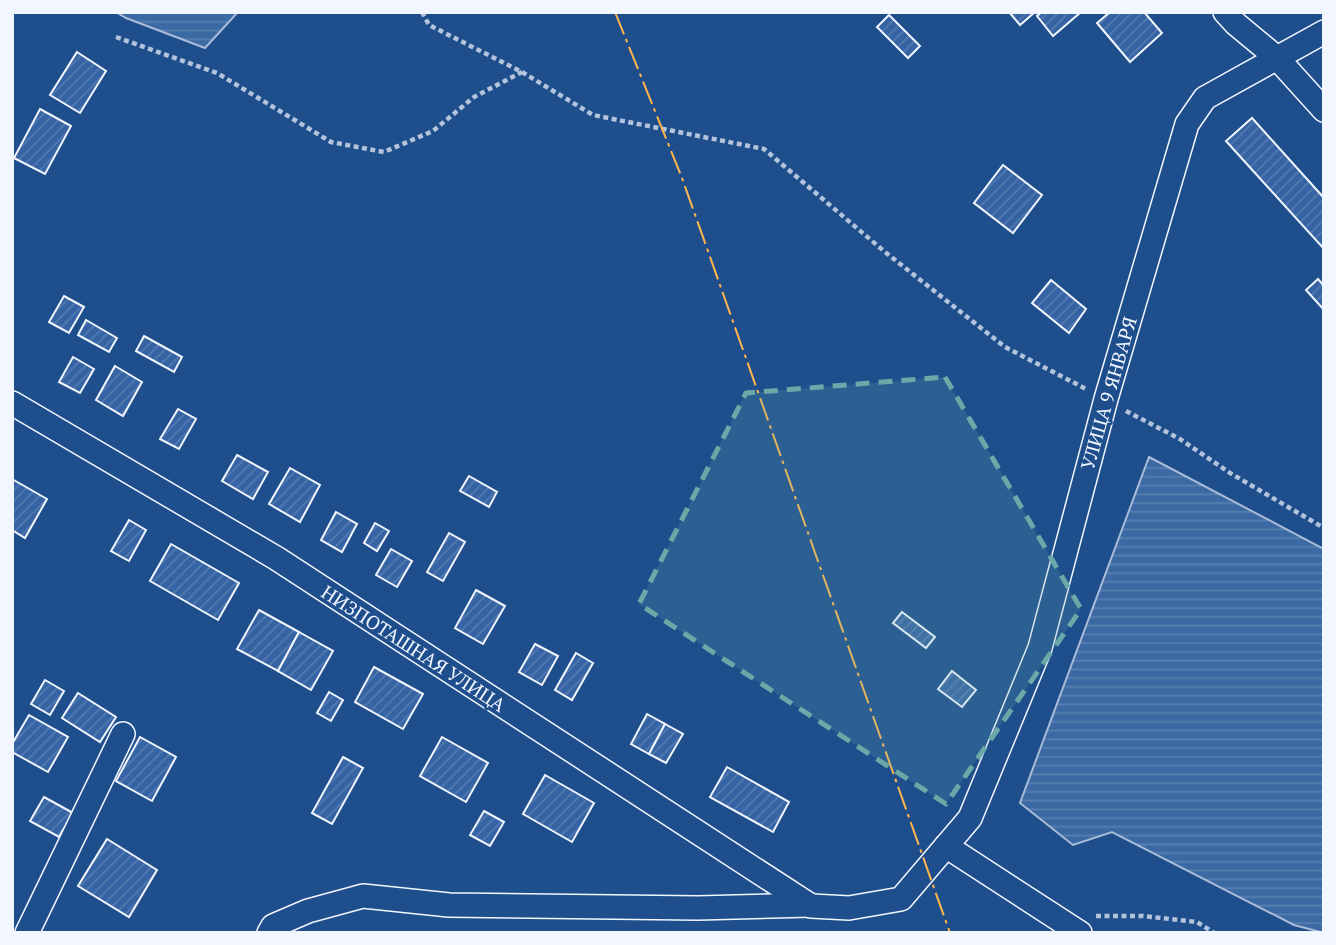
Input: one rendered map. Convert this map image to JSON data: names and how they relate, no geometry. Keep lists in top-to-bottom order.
{
  "streets": {
    "street": ["УЛИЦА 9 ЯНВАРЯ", "НИЗПОТАШНАЯ УЛИЦА"]
  },
  "crossings": [
    ["УЛИЦА 9 ЯНВАРЯ", "НИЗПОТАШНАЯ УЛИЦА"]
  ]
}
